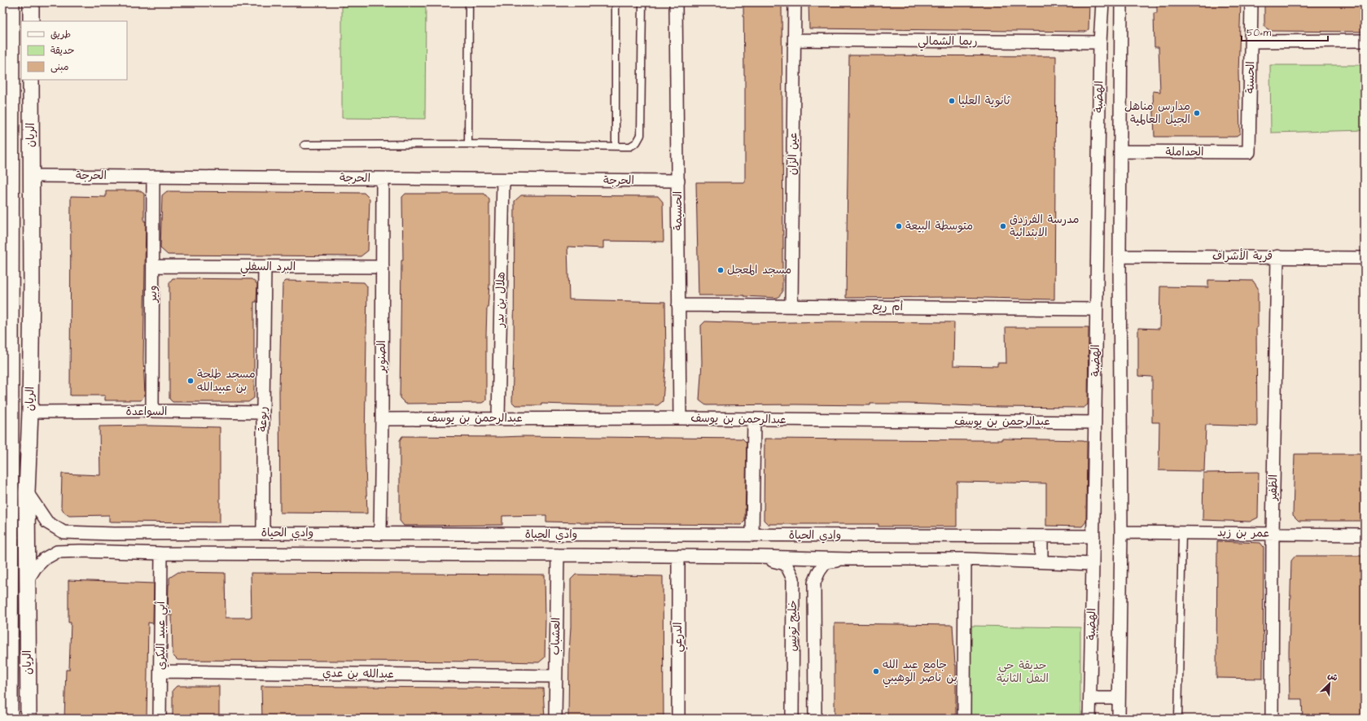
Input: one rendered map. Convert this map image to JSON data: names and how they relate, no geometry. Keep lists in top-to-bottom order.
{
  "streets": {
    "street": [
      "ريما الشمالي",
      "الحسنة",
      "الهضبة",
      "الريان",
      "الحداملة",
      "عين الزان",
      "الحرجة",
      "الحسيمة",
      "قرية الأشراف",
      "البرد السفلي",
      "وبير",
      "هلال بن بدر",
      "أم ريع",
      "الصنوبر",
      "السواعدة",
      "عبدالرحمن بن يوسف",
      "ربوعة",
      "الظفير",
      "وادي الحياة",
      "عمر بن زيد",
      "خليج تونس",
      "أبي عبيد البكري",
      "العشباب",
      "الدرعي",
      "عبدالله بن عدي"
    ]
  },
  "crossings": [
    ["ريما الشمالي", "الهضبة"],
    ["ريما الشمالي", "عين الزان"],
    ["الحسنة", "الحداملة"],
    ["الهضبة", "الحداملة"],
    ["الهضبة", "قرية الأشراف"],
    ["الهضبة", "أم ريع"],
    ["الهضبة", "عبدالرحمن بن يوسف"],
    ["الهضبة", "وادي الحياة"],
    ["الهضبة", "عمر بن زيد"],
    ["الريان", "الحرجة"],
    ["الريان", "السواعدة"],
    ["الريان", "وادي الحياة"],
    ["عين الزان", "أم ريع"],
    ["الحرجة", "الحسيمة"],
    ["الحرجة", "وبير"],
    ["الحرجة", "هلال بن بدر"],
    ["الحرجة", "الصنوبر"],
    ["الحسيمة", "أم ريع"],
    ["الحسيمة", "عبدالرحمن بن يوسف"],
    ["قرية الأشراف", "الظفير"],
    ["البرد السفلي", "وبير"],
    ["البرد السفلي", "الصنوبر"],
    ["البرد السفلي", "ربوعة"],
    ["وبير", "السواعدة"],
    ["هلال بن بدر", "عبدالرحمن بن يوسف"],
    ["الصنوبر", "عبدالرحمن بن يوسف"],
    ["الصنوبر", "وادي الحياة"],
    ["السواعدة", "ربوعة"],
    ["ربوعة", "وادي الحياة"],
    ["الظفير", "عمر بن زيد"],
    ["وادي الحياة", "خليج تونس"],
    ["وادي الحياة", "أبي عبيد البكري"],
    ["وادي الحياة", "العشباب"],
    ["وادي الحياة", "الدرعي"],
    ["أبي عبيد البكري", "عبدالله بن عدي"],
    ["العشباب", "عبدالله بن عدي"]
  ],
  "parks": ["حديقة حي النفل الثانية"],
  "places": [
    "ثانوية العليا",
    "مدارس مناهل الجيل العالمية",
    "متوسطة البيعة",
    "مدرسة الفرزدق الابتدائية",
    "مسجد المعجل",
    "مسجد طلحة بن عبيدالله",
    "جامع عبد الله بن ناصر الوهيبي"
  ],
  "legend": ["طريق", "حديقة", "مبنى"],
  "scale_bar": "50 m",
  "north": "top right"
}
